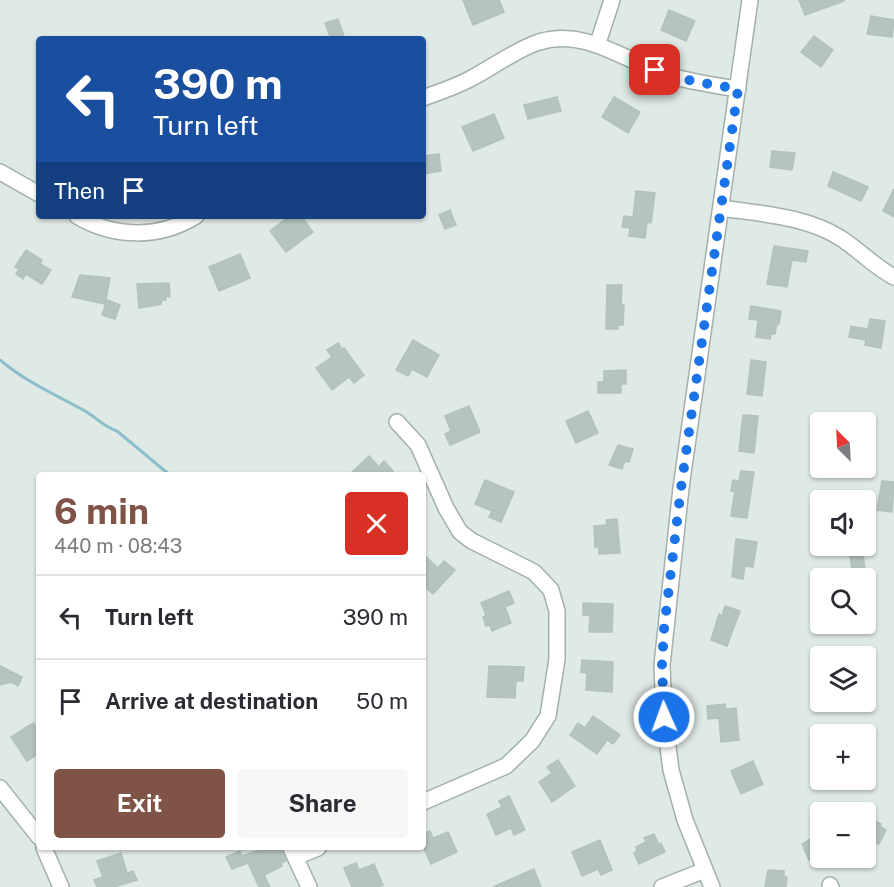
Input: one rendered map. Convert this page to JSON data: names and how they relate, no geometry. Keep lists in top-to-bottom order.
{
  "north": "top left",
  "page": {
    "turn": ["390 m", "Turn left"],
    "then": "Then",
    "map_buttons": ["+", "−"],
    "heading": ["6 min", "440 m · 08:43"],
    "list": [
      {
        "name": "Turn left",
        "value": "390 m"
      },
      {
        "name": "Arrive at destination",
        "value": "50 m"
      }
    ],
    "buttons": ["Exit", "Share"]
  }
}
